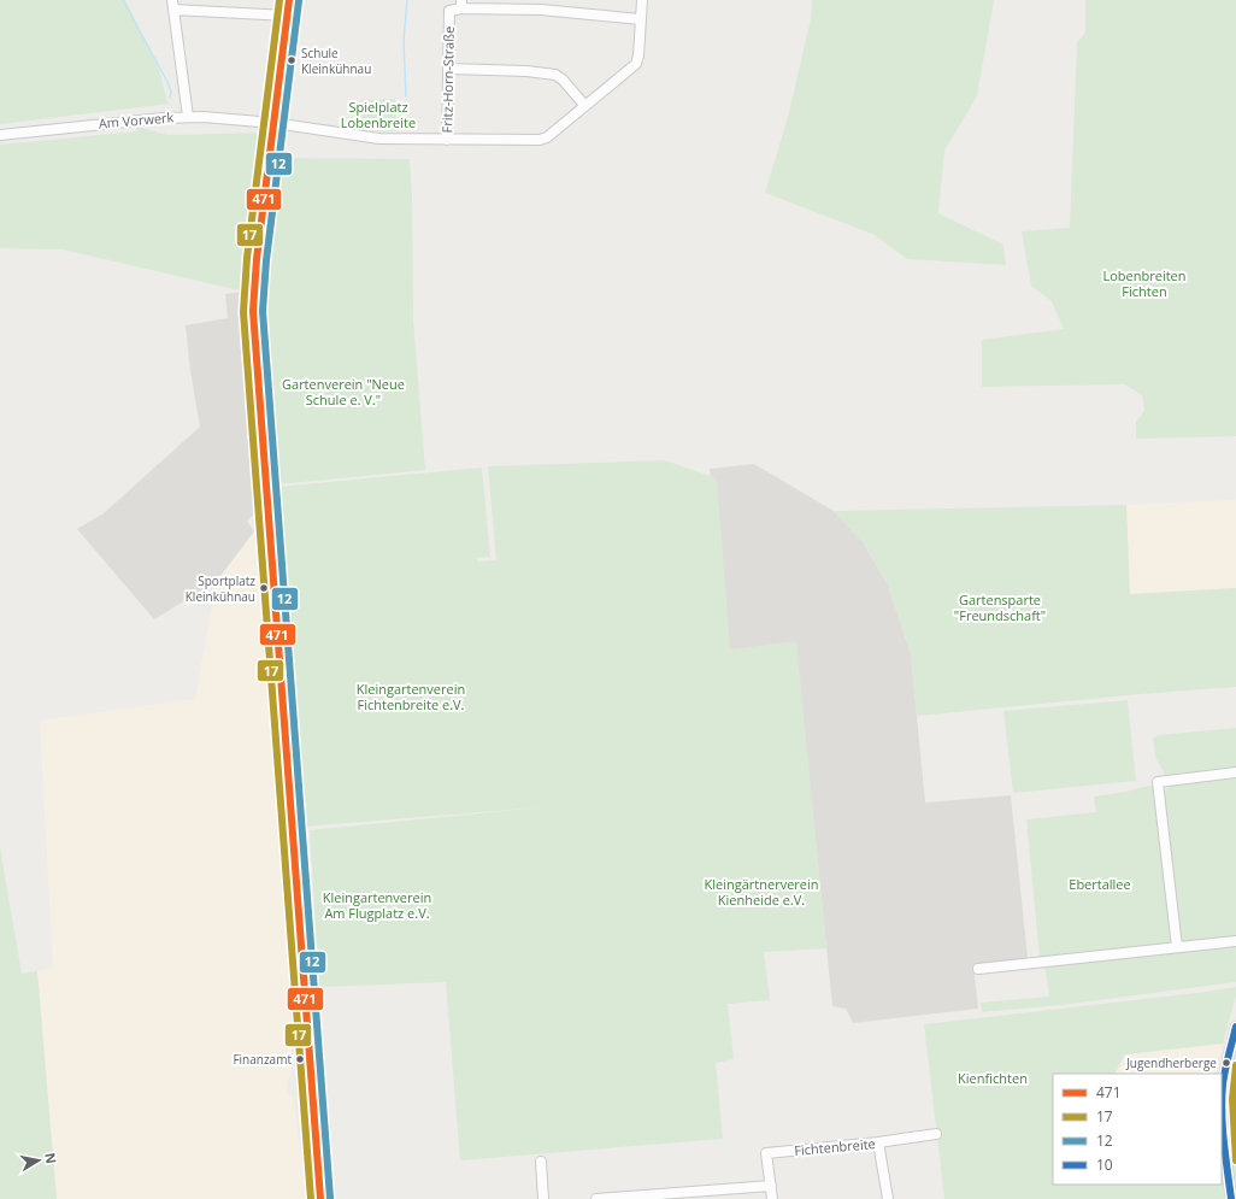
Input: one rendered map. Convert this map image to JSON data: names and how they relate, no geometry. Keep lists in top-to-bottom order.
{
  "streets": {
    "street": ["Fritz-Horn-Straße", "Am Vorwerk", "Fichtenbreite"]
  },
  "crossings": [
    ["Fritz-Horn-Straße", "Am Vorwerk"]
  ],
  "parks": [
    "Spielplatz Lobenbreite",
    "Lobenbreiten Fichten",
    "Gartenverein \"Neue Schule e. V.\"",
    "Gartensparte \"Freundschaft\"",
    "Kleingartenverein Fichtenbreite e.V.",
    "Kleingärtnerverein Kienheide e.V.",
    "Ebertallee",
    "Kleingartenverein Am Flugplatz e.V.",
    "Kienfichten"
  ],
  "places": [
    "Schule Kleinkühnau",
    "Sportplatz Kleinkühnau",
    "Finanzamt",
    "Jugendherberge"
  ],
  "lines": [
    "transit line 471",
    "transit line 17",
    "transit line 12",
    "transit line 10"
  ],
  "legend": [
    "471",
    "17",
    "12",
    "10"
  ],
  "north": "right"
}
